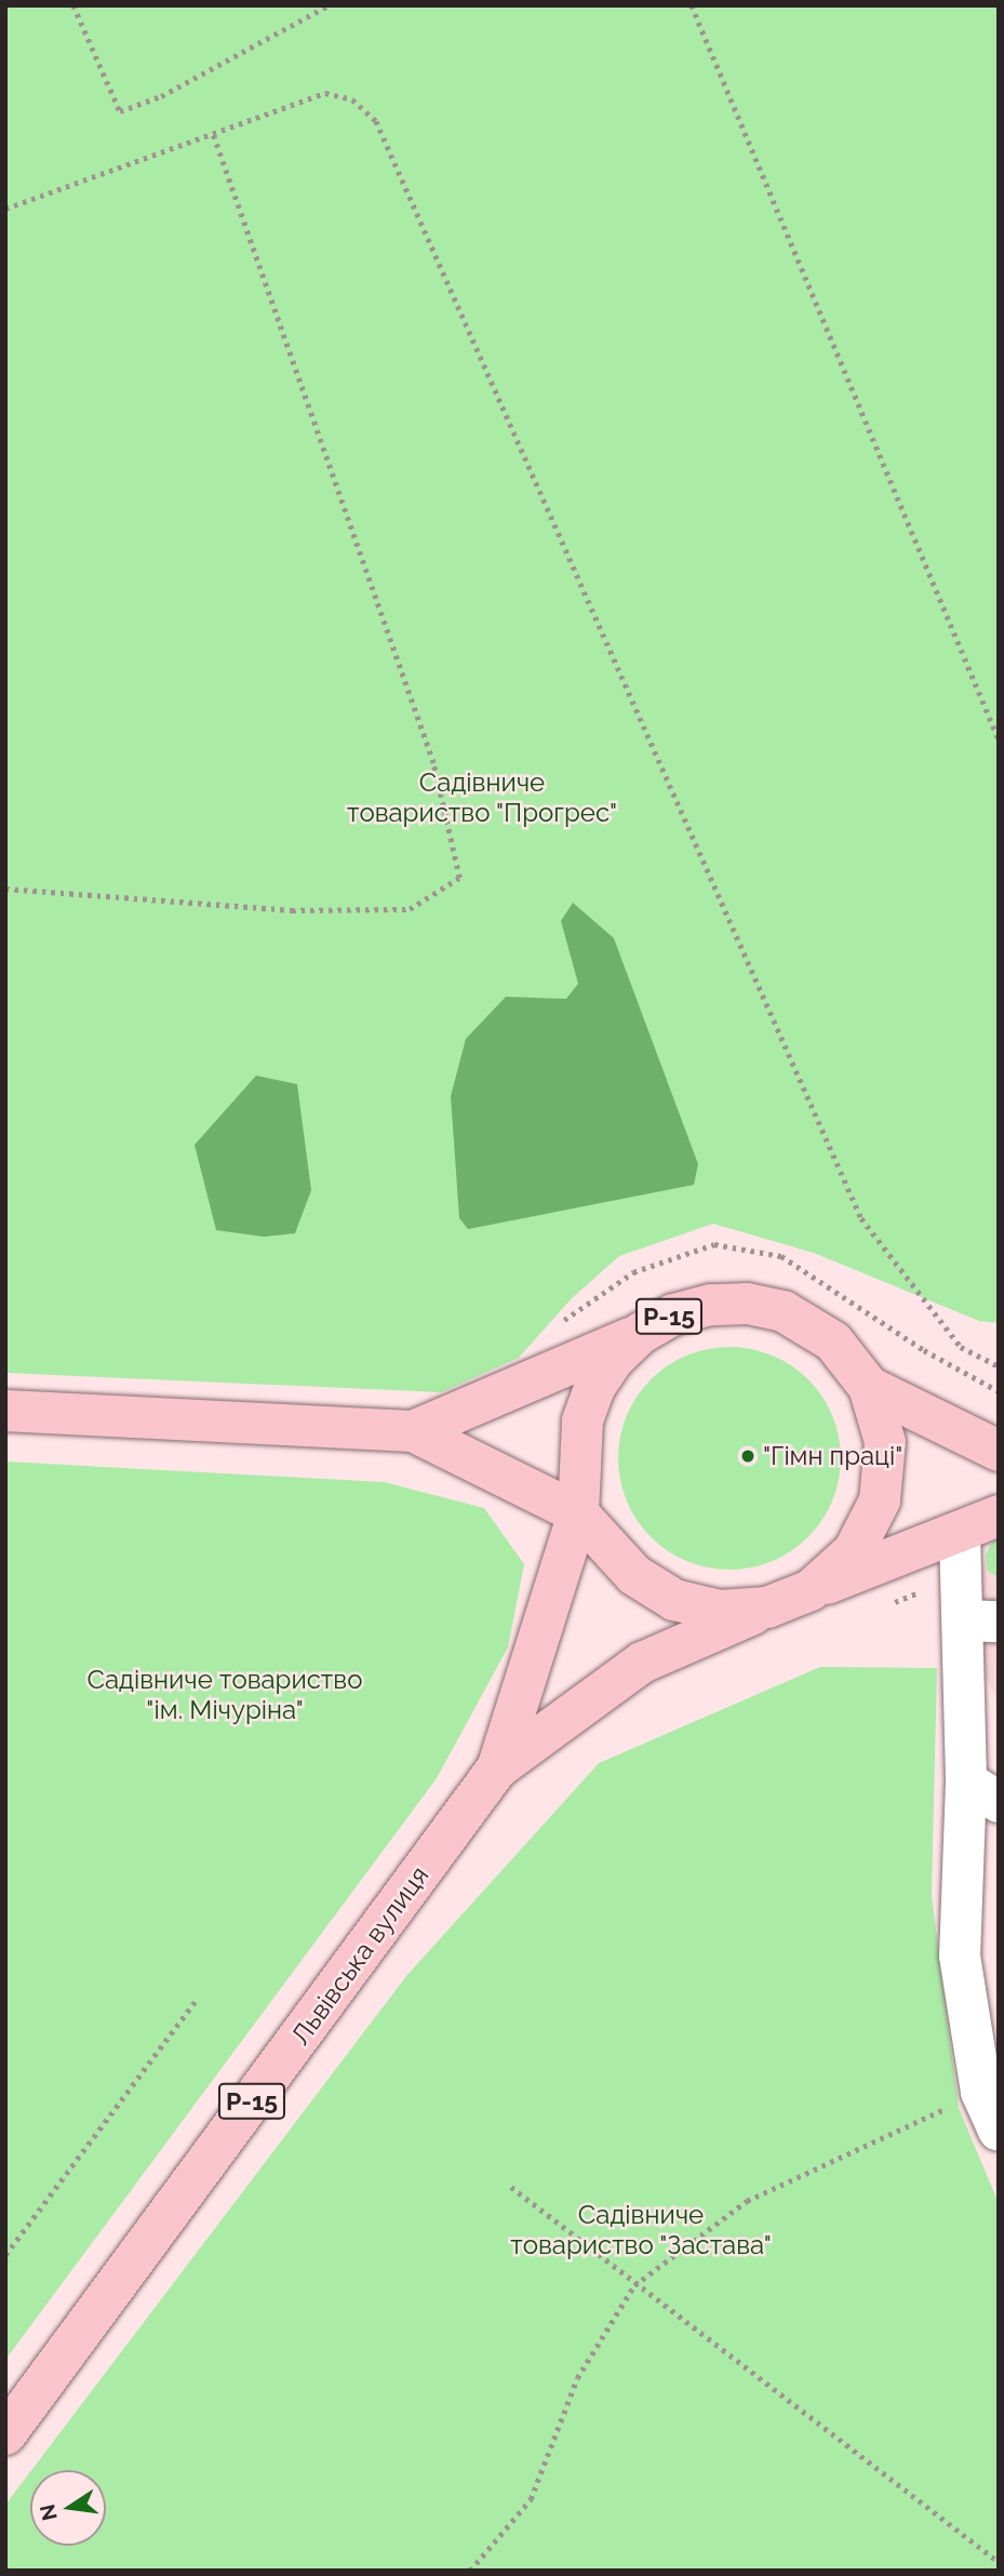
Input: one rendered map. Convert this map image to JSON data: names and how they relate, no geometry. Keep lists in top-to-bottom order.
{
  "streets": {
    "main road": ["Р-15", "Львівська вулиця"]
  },
  "crossings": [
    ["Р-15", "Львівська вулиця"]
  ],
  "parks": ["Садівниче товариство \"Прогрес\"", "Садівниче товариство \"ім. Мічуріна\"", "Садівниче товариство \"Застава\""],
  "places": ["\"Гімн праці\""],
  "north": "left"
}
